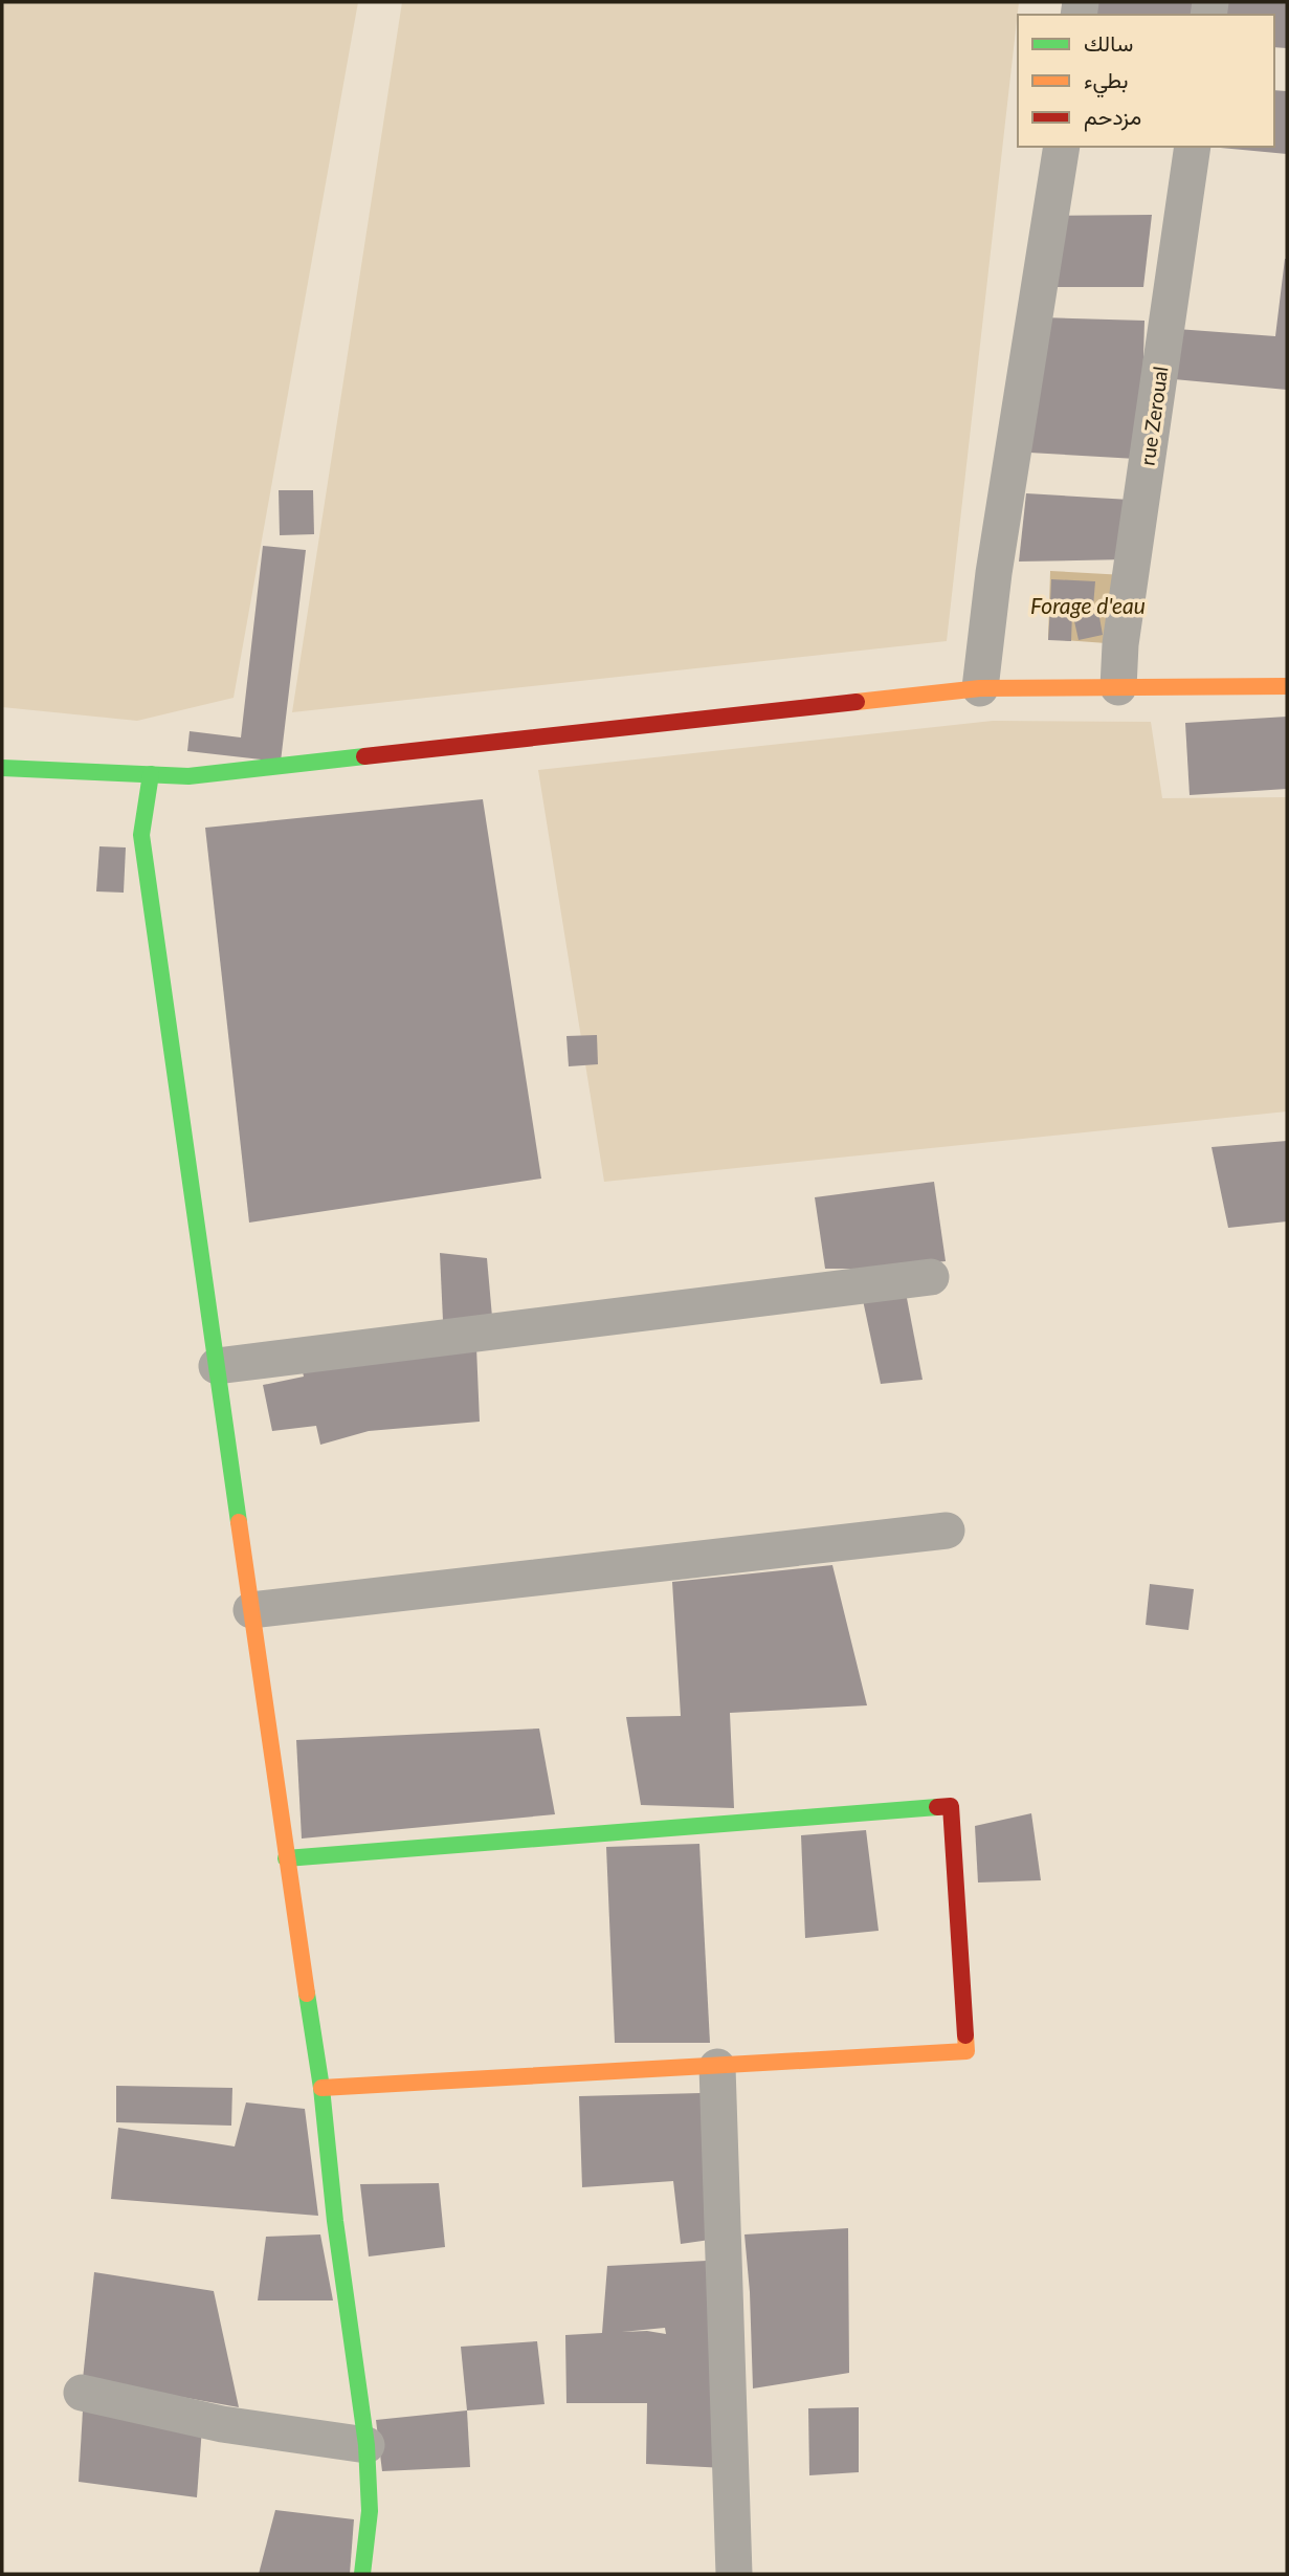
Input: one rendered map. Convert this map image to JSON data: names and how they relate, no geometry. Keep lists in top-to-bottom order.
{
  "streets": {
    "street": ["rue Zeroual"]
  },
  "water": ["Forage d'eau"],
  "legend": ["سالك", "بطيء", "مزدحم"]
}
